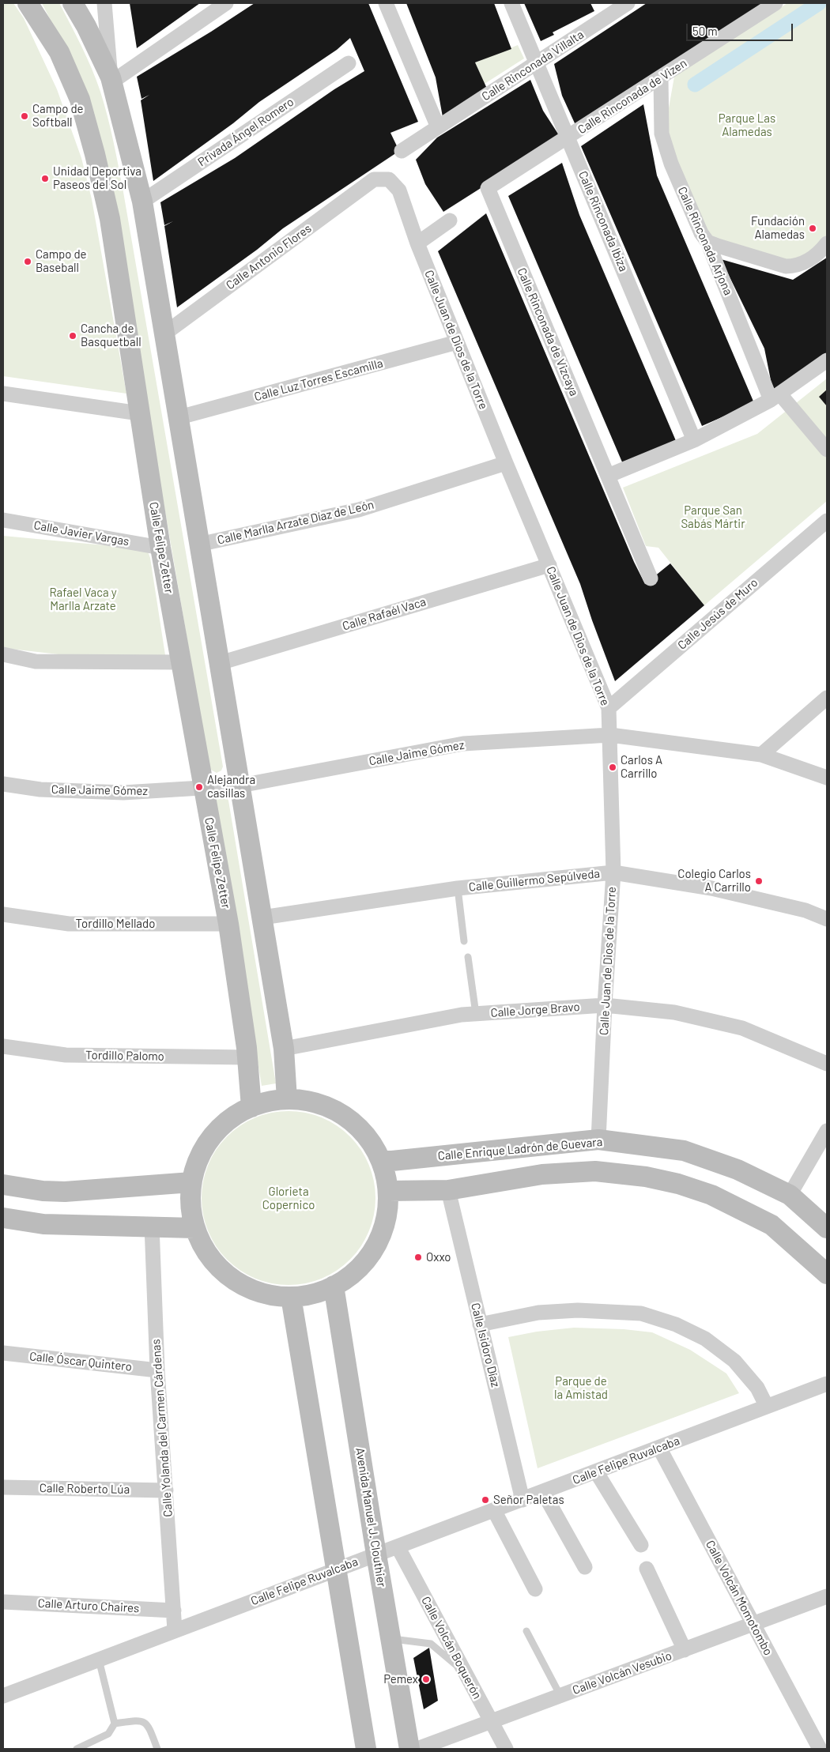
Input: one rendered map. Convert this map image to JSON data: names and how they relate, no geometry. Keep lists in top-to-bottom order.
{
  "streets": {
    "main road": ["Calle Felipe Zetter", "Calle Enrique Ladrón de Guevara", "Avenida Manuel J. Clouthier"],
    "street": [
      "Calle Rinconada Villalta",
      "Calle Rinconada de Vizen",
      "Privada Ángel Romero",
      "Calle Rinconada Ibiza",
      "Calle Rinconada Arjona",
      "Calle Antonio Flores",
      "Calle Rinconada de Vizcaya",
      "Calle Juan de Dios de la Torre",
      "Calle Luz Torres Escamilla",
      "Calle Marlla Arzate Díaz de León",
      "Calle Javier Vargas",
      "Calle Rafaél Vaca",
      "Calle Jesús de Muro",
      "Calle Jaime Gómez",
      "Calle Guillermo Sepúlveda",
      "Tordillo Mellado",
      "Calle Jorge Bravo",
      "Tordillo Palomo",
      "Calle Isidoro Díaz",
      "Calle Óscar Quintero",
      "Calle Yolanda del Carmen Cárdenas",
      "Calle Felipe Ruvalcaba",
      "Calle Roberto Lúa",
      "Calle Volcán Momotombo",
      "Calle Arturo Chaires",
      "Calle Volcán Boquerón",
      "Calle Volcán Vesubio"
    ]
  },
  "crossings": [
    ["Calle Rinconada Villalta", "Calle Rinconada Ibiza"],
    ["Calle Rinconada de Vizen", "Calle Rinconada Ibiza"],
    ["Calle Rinconada de Vizen", "Calle Rinconada Arjona"],
    ["Calle Rinconada de Vizen", "Calle Rinconada de Vizcaya"],
    ["Calle Antonio Flores", "Calle Juan de Dios de la Torre"],
    ["Calle Juan de Dios de la Torre", "Calle Luz Torres Escamilla"],
    ["Calle Juan de Dios de la Torre", "Calle Marlla Arzate Díaz de León"],
    ["Calle Juan de Dios de la Torre", "Calle Rafaél Vaca"],
    ["Calle Juan de Dios de la Torre", "Calle Jesús de Muro"],
    ["Calle Juan de Dios de la Torre", "Calle Jaime Gómez"],
    ["Calle Juan de Dios de la Torre", "Calle Guillermo Sepúlveda"],
    ["Calle Juan de Dios de la Torre", "Calle Jorge Bravo"],
    ["Calle Juan de Dios de la Torre", "Calle Enrique Ladrón de Guevara"],
    ["Calle Javier Vargas", "Calle Felipe Zetter"],
    ["Calle Felipe Zetter", "Calle Jaime Gómez"],
    ["Calle Felipe Zetter", "Tordillo Mellado"],
    ["Calle Felipe Zetter", "Tordillo Palomo"],
    ["Calle Isidoro Díaz", "Calle Felipe Ruvalcaba"],
    ["Calle Óscar Quintero", "Calle Yolanda del Carmen Cárdenas"],
    ["Calle Yolanda del Carmen Cárdenas", "Calle Felipe Ruvalcaba"],
    ["Calle Yolanda del Carmen Cárdenas", "Calle Roberto Lúa"],
    ["Calle Yolanda del Carmen Cárdenas", "Calle Arturo Chaires"],
    ["Calle Felipe Ruvalcaba", "Avenida Manuel J. Clouthier"],
    ["Calle Felipe Ruvalcaba", "Calle Volcán Momotombo"],
    ["Calle Felipe Ruvalcaba", "Calle Volcán Boquerón"],
    ["Calle Volcán Momotombo", "Calle Volcán Vesubio"],
    ["Calle Volcán Boquerón", "Calle Volcán Vesubio"]
  ],
  "parks": [
    "Parque Las Alamedas",
    "Parque San Sabás Mártir",
    "Rafael Vaca y Marlla Arzate",
    "Glorieta Copernico",
    "Parque de la Amistad"
  ],
  "places": [
    "Campo de Softball",
    "Unidad Deportiva Paseos del Sol",
    "Fundación Alamedas",
    "Campo de Baseball",
    "Cancha de Basquetball",
    "Carlos A Carrillo",
    "Alejandra casillas",
    "Colegio Carlos A Carrillo",
    "Oxxo",
    "Señor Paletas",
    "Pemex"
  ],
  "scale_bar": "50 m"
}
